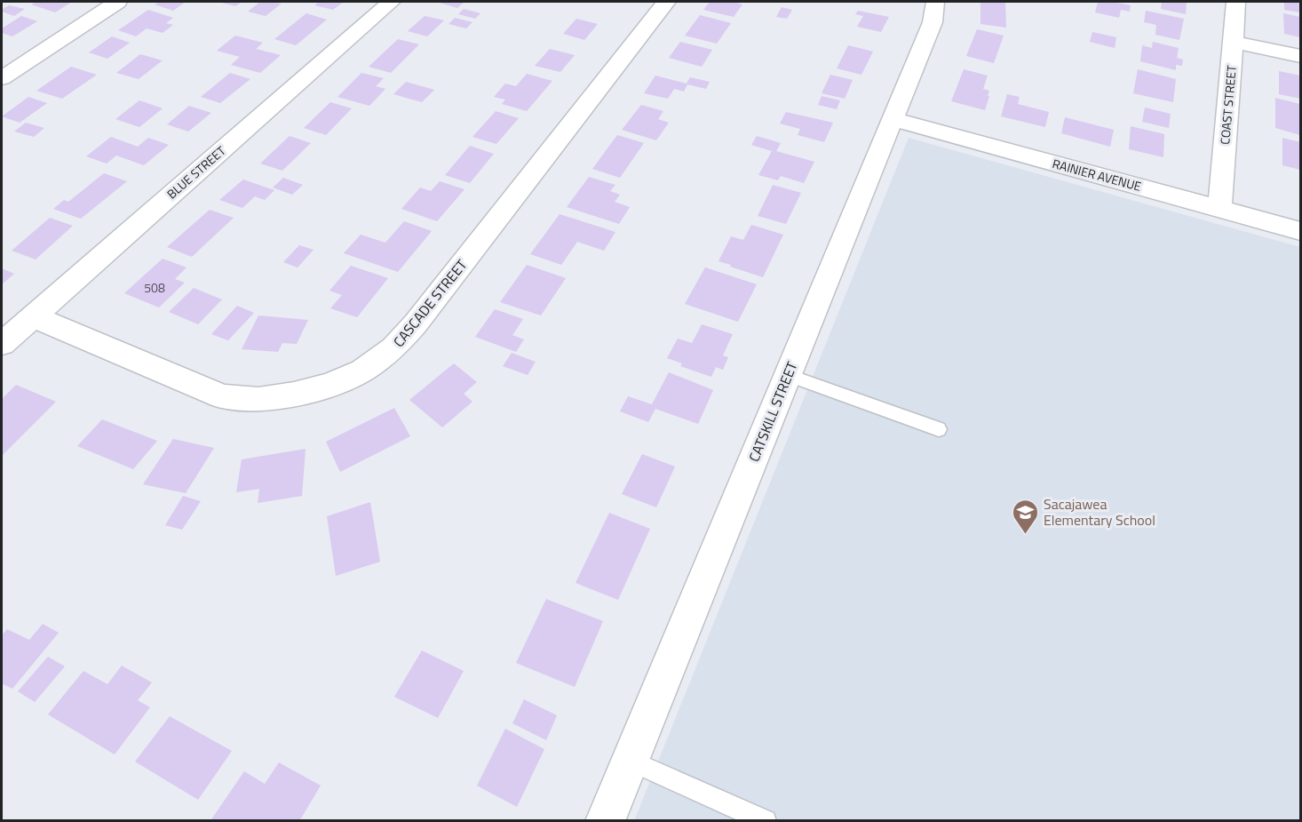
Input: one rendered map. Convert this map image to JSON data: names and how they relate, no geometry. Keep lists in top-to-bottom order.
{
  "streets": {
    "street": [
      "COAST STREET",
      "BLUE STREET",
      "RAINIER AVENUE",
      "CASCADE STREET",
      "CATSKILL STREET"
    ]
  },
  "crossings": [
    ["COAST STREET", "RAINIER AVENUE"],
    ["BLUE STREET", "CASCADE STREET"],
    ["RAINIER AVENUE", "CATSKILL STREET"]
  ],
  "places": {
    "school or university": ["Sacajawea Elementary School"]
  },
  "house_numbers": ["508"]
}
